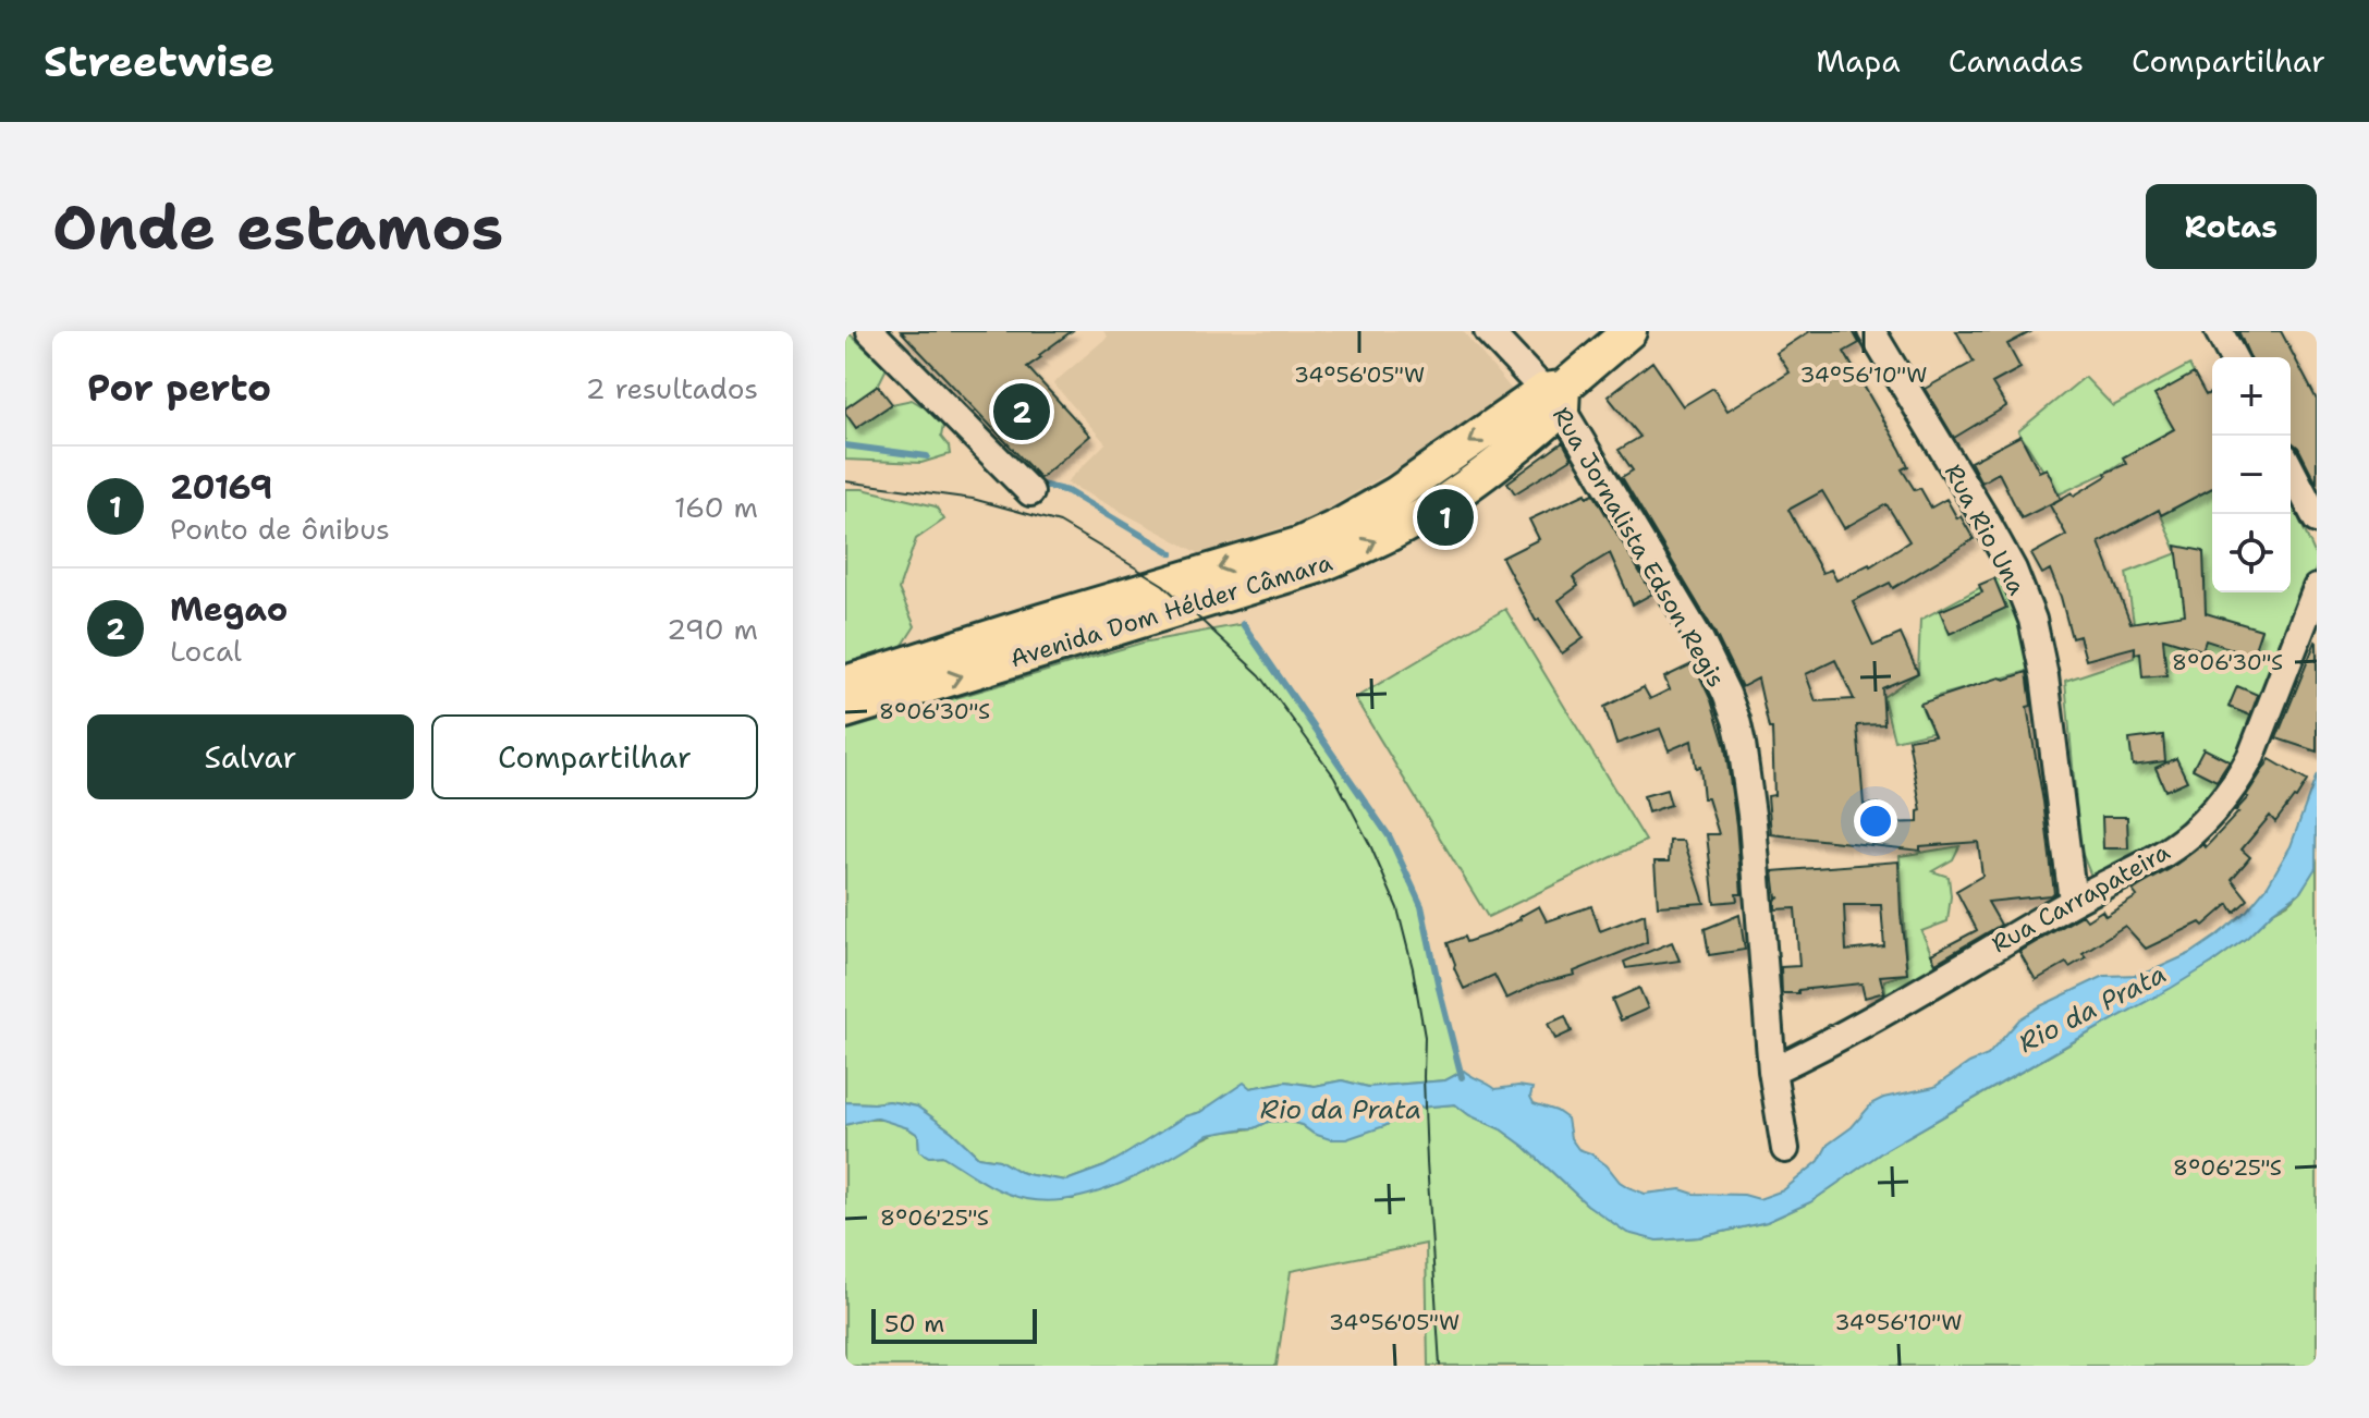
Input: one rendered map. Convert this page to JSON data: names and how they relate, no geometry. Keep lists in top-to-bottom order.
{
  "streets": {
    "main road": ["Avenida Dom Hélder Câmara"],
    "street": ["Rua Rio Una", "Rua Jornalista Edson Regis", "Rua Carrapateira"]
  },
  "crossings": [
    ["Rua Rio Una", "Rua Carrapateira"],
    ["Rua Jornalista Edson Regis", "Avenida Dom Hélder Câmara"],
    ["Rua Jornalista Edson Regis", "Rua Carrapateira"]
  ],
  "water": ["Rio da Prata"],
  "scale_bar": "50 m",
  "page": {
    "header": "Streetwise",
    "nav": ["Mapa", "Camadas", "Compartilhar"],
    "buttons": [
      "Rotas",
      ["Salvar", "Compartilhar"]
    ],
    "title": "Onde estamos",
    "heading": ["Por perto", "2 resultados"],
    "map_buttons": ["+", "−"],
    "pins": ["2", "1"],
    "list": [
      {
        "mark": "1",
        "name": "20169",
        "note": "Ponto de ônibus",
        "value": "160 m"
      },
      {
        "mark": "2",
        "name": "Megao",
        "note": "Local",
        "value": "290 m"
      }
    ],
    "scale": "50 m"
  },
  "coordinates": [
    "34°56'05\"W",
    "34°56'10\"W",
    "8°06'30\"S",
    "8°06'25\"S"
  ]
}
